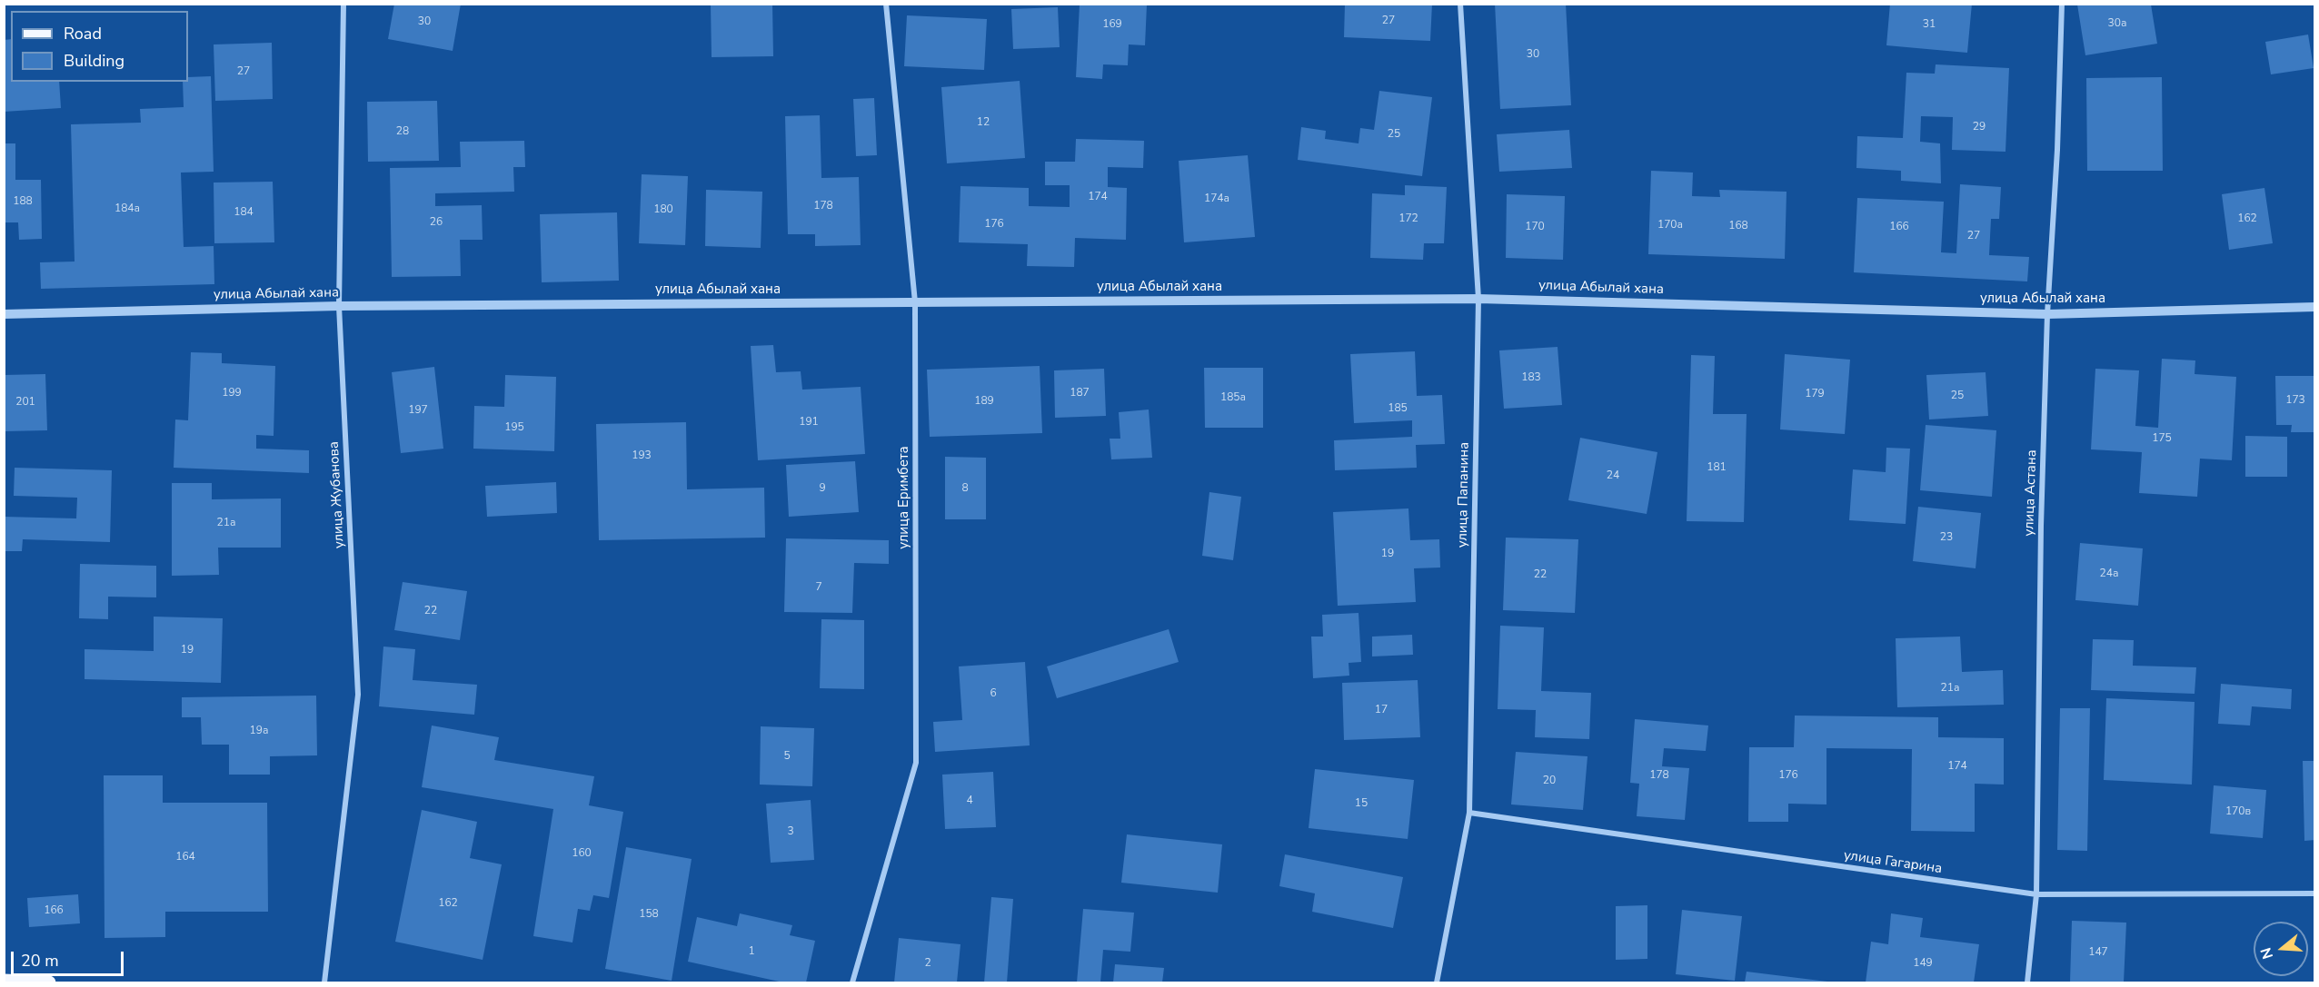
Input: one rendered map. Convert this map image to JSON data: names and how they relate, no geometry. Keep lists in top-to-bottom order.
{
  "streets": {
    "street": [
      "улица Абылай хана",
      "улица Астана",
      "улица Жубанова",
      "улица Папанина",
      "улица Еримбета",
      "улица Гагарина"
    ]
  },
  "crossings": [
    ["улица Абылай хана", "улица Астана"],
    ["улица Абылай хана", "улица Жубанова"],
    ["улица Абылай хана", "улица Папанина"],
    ["улица Абылай хана", "улица Еримбета"],
    ["улица Астана", "улица Гагарина"],
    ["улица Папанина", "улица Гагарина"]
  ],
  "house_numbers": [
    "27",
    "30",
    "30а",
    "169",
    "31",
    "30",
    "27",
    "12",
    "29",
    "28",
    "25",
    "174",
    "174а",
    "188",
    "178",
    "184а",
    "180",
    "184",
    "172",
    "162",
    "26",
    "176",
    "170а",
    "168",
    "170",
    "166",
    "27",
    "183",
    "199",
    "187",
    "179",
    "25",
    "185а",
    "173",
    "189",
    "201",
    "185",
    "197",
    "191",
    "195",
    "175",
    "193",
    "181",
    "24",
    "9",
    "8",
    "21а",
    "23",
    "19",
    "24а",
    "22",
    "7",
    "22",
    "19",
    "21а",
    "6",
    "17",
    "19а",
    "5",
    "174",
    "178",
    "176",
    "20",
    "4",
    "15",
    "170в",
    "3",
    "160",
    "164",
    "162",
    "166",
    "158",
    "1",
    "147",
    "2",
    "149"
  ],
  "legend": ["Road", "Building"],
  "scale_bar": "20 m",
  "north": "left"
}
